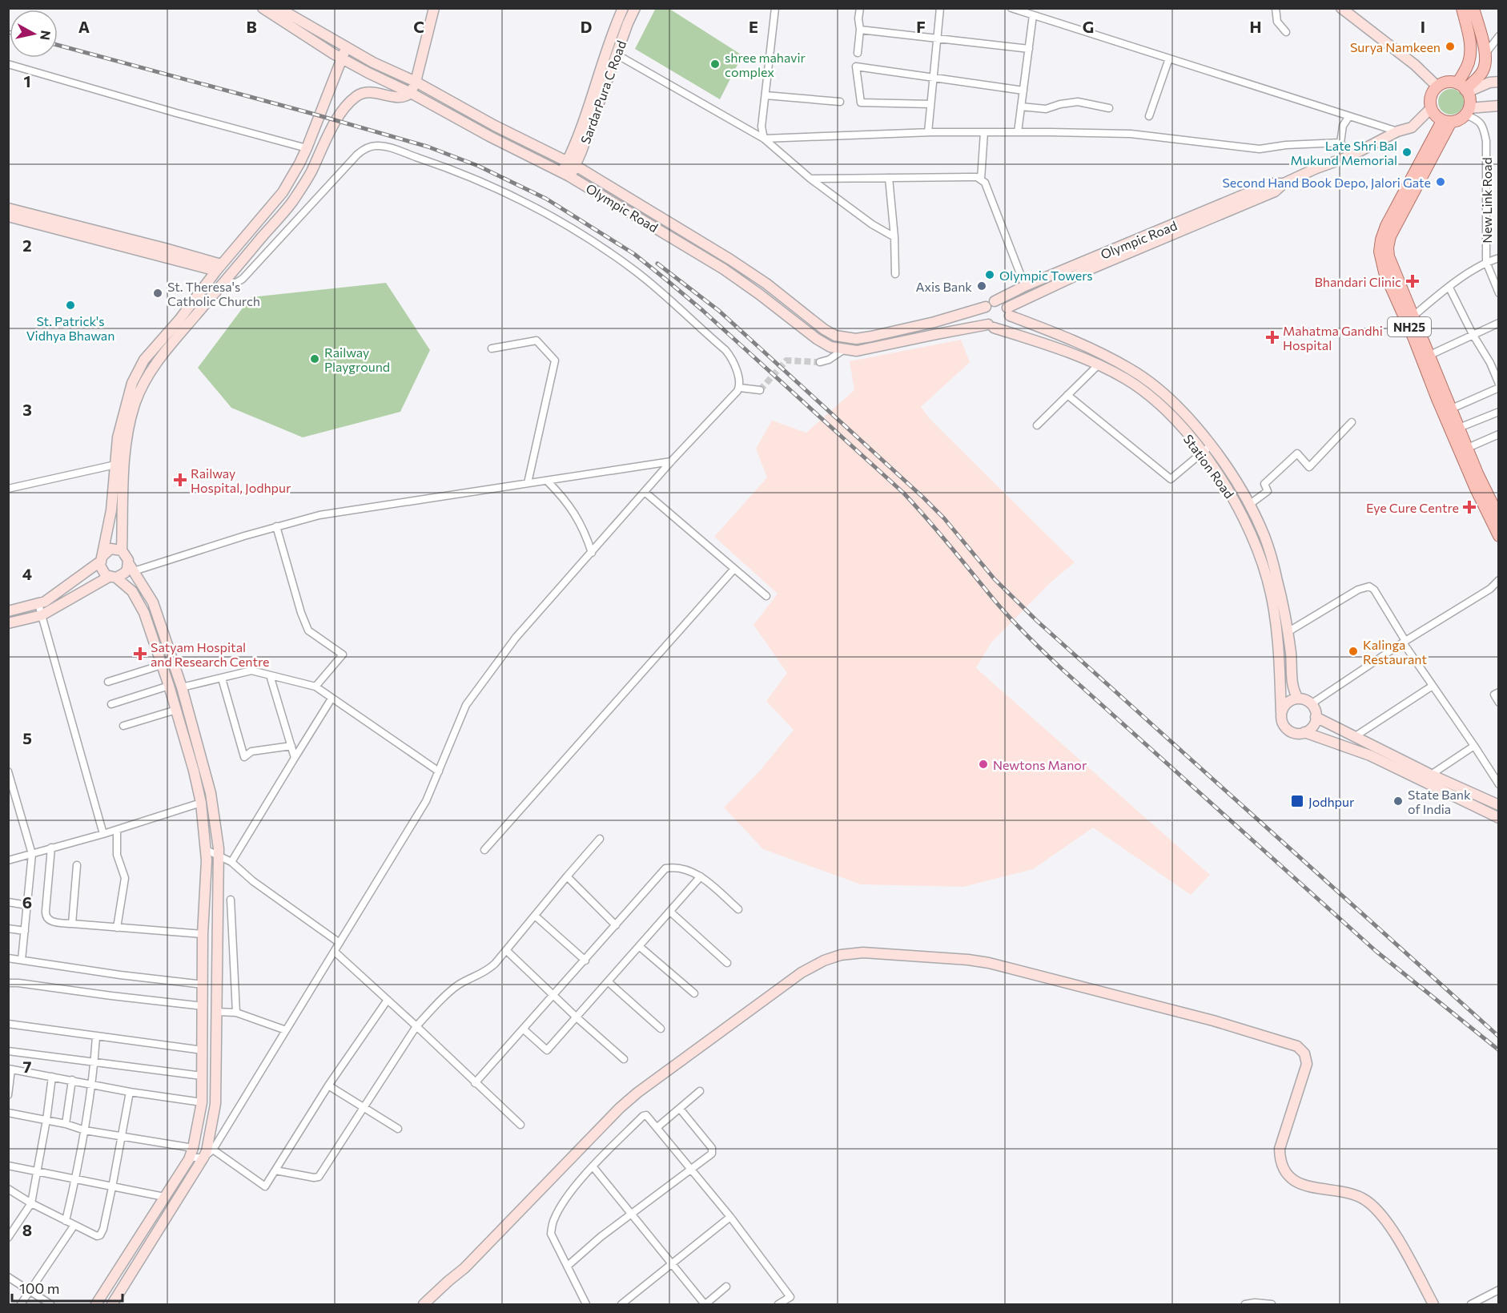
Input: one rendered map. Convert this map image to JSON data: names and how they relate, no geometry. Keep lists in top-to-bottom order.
{
  "streets": {
    "main road": ["NH25"],
    "street": [
      "SardarPura C Road",
      "New Link Road",
      "Olympic Road",
      "Station Road"
    ]
  },
  "crossings": [
    ["SardarPura C Road", "Olympic Road"],
    ["New Link Road", "Olympic Road"],
    ["New Link Road", "NH25"],
    ["Olympic Road", "NH25"],
    ["Olympic Road", "Station Road"]
  ],
  "places": {
    "other": [
      "Surya Namkeen",
      "shree mahavir complex",
      "Late Shri Bal Mukund Memorial",
      "Second Hand Book Depo, Jalori Gate",
      "Olympic Towers",
      "Axis Bank",
      "St. Theresa's Catholic Church",
      "St. Patrick's Vidhya Bhawan",
      "Railway Playground",
      "Kalinga Restaurant",
      "Newtons Manor",
      "State Bank of India"
    ],
    "health": [
      "Bhandari Clinic",
      "Mahatma Gandhi Hospital",
      "Railway Hospital, Jodhpur",
      "Eye Cure Centre",
      "Satyam Hospital and Research Centre"
    ],
    "transit": ["Jodhpur"]
  },
  "scale_bar": "100 m",
  "north": "right",
  "grid": {
    "columns": [
      "A",
      "B",
      "C",
      "D",
      "E",
      "F",
      "G",
      "H",
      "I"
    ],
    "rows": [
      "1",
      "2",
      "3",
      "4",
      "5",
      "6",
      "7",
      "8"
    ]
  }
}
